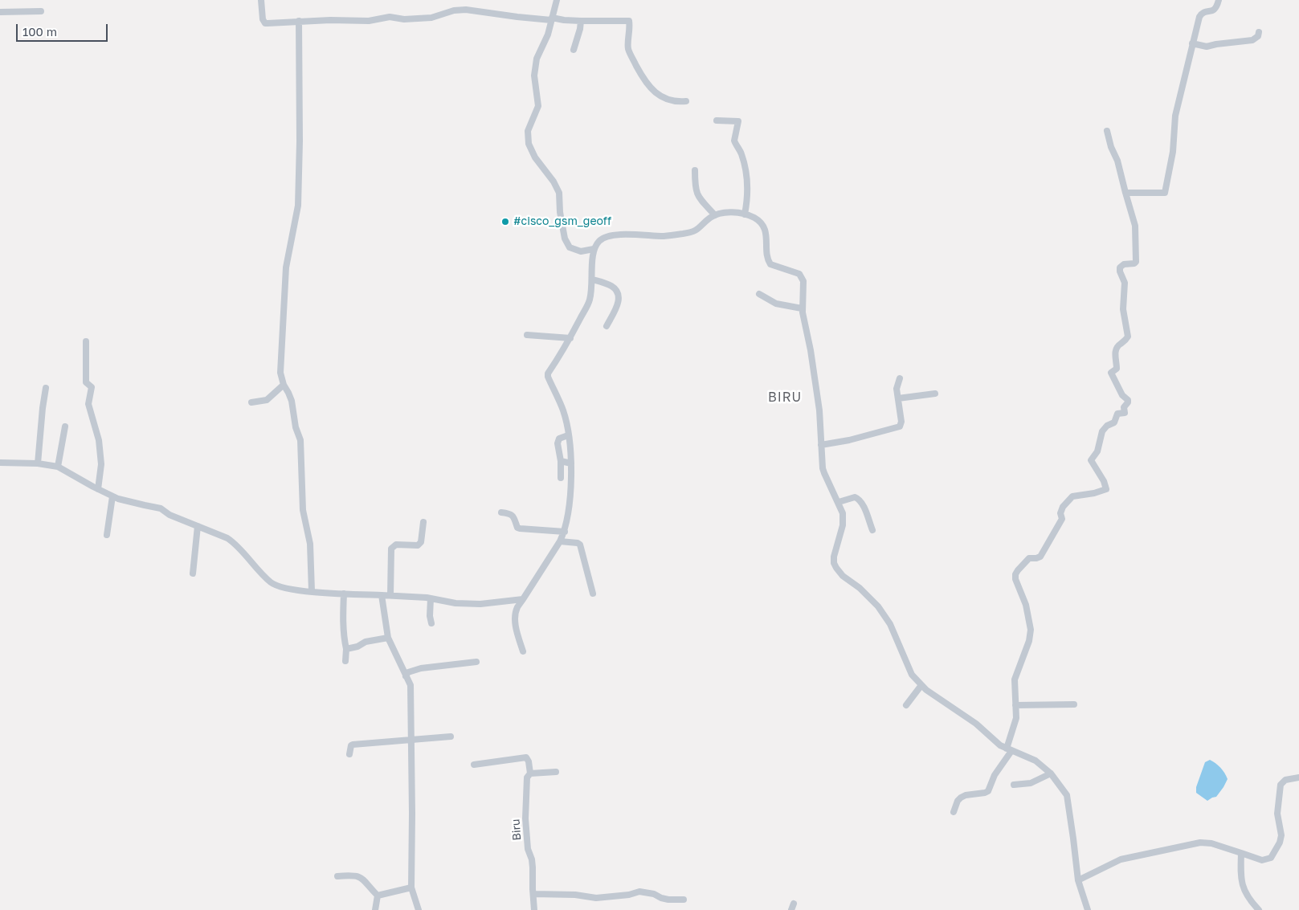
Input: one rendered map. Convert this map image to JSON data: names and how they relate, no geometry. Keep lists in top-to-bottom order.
{
  "streets": {
    "street": ["Biru"]
  },
  "districts": ["BIRU"],
  "places": ["#cisco_gsm_geoff"],
  "scale_bar": "100 m"
}
